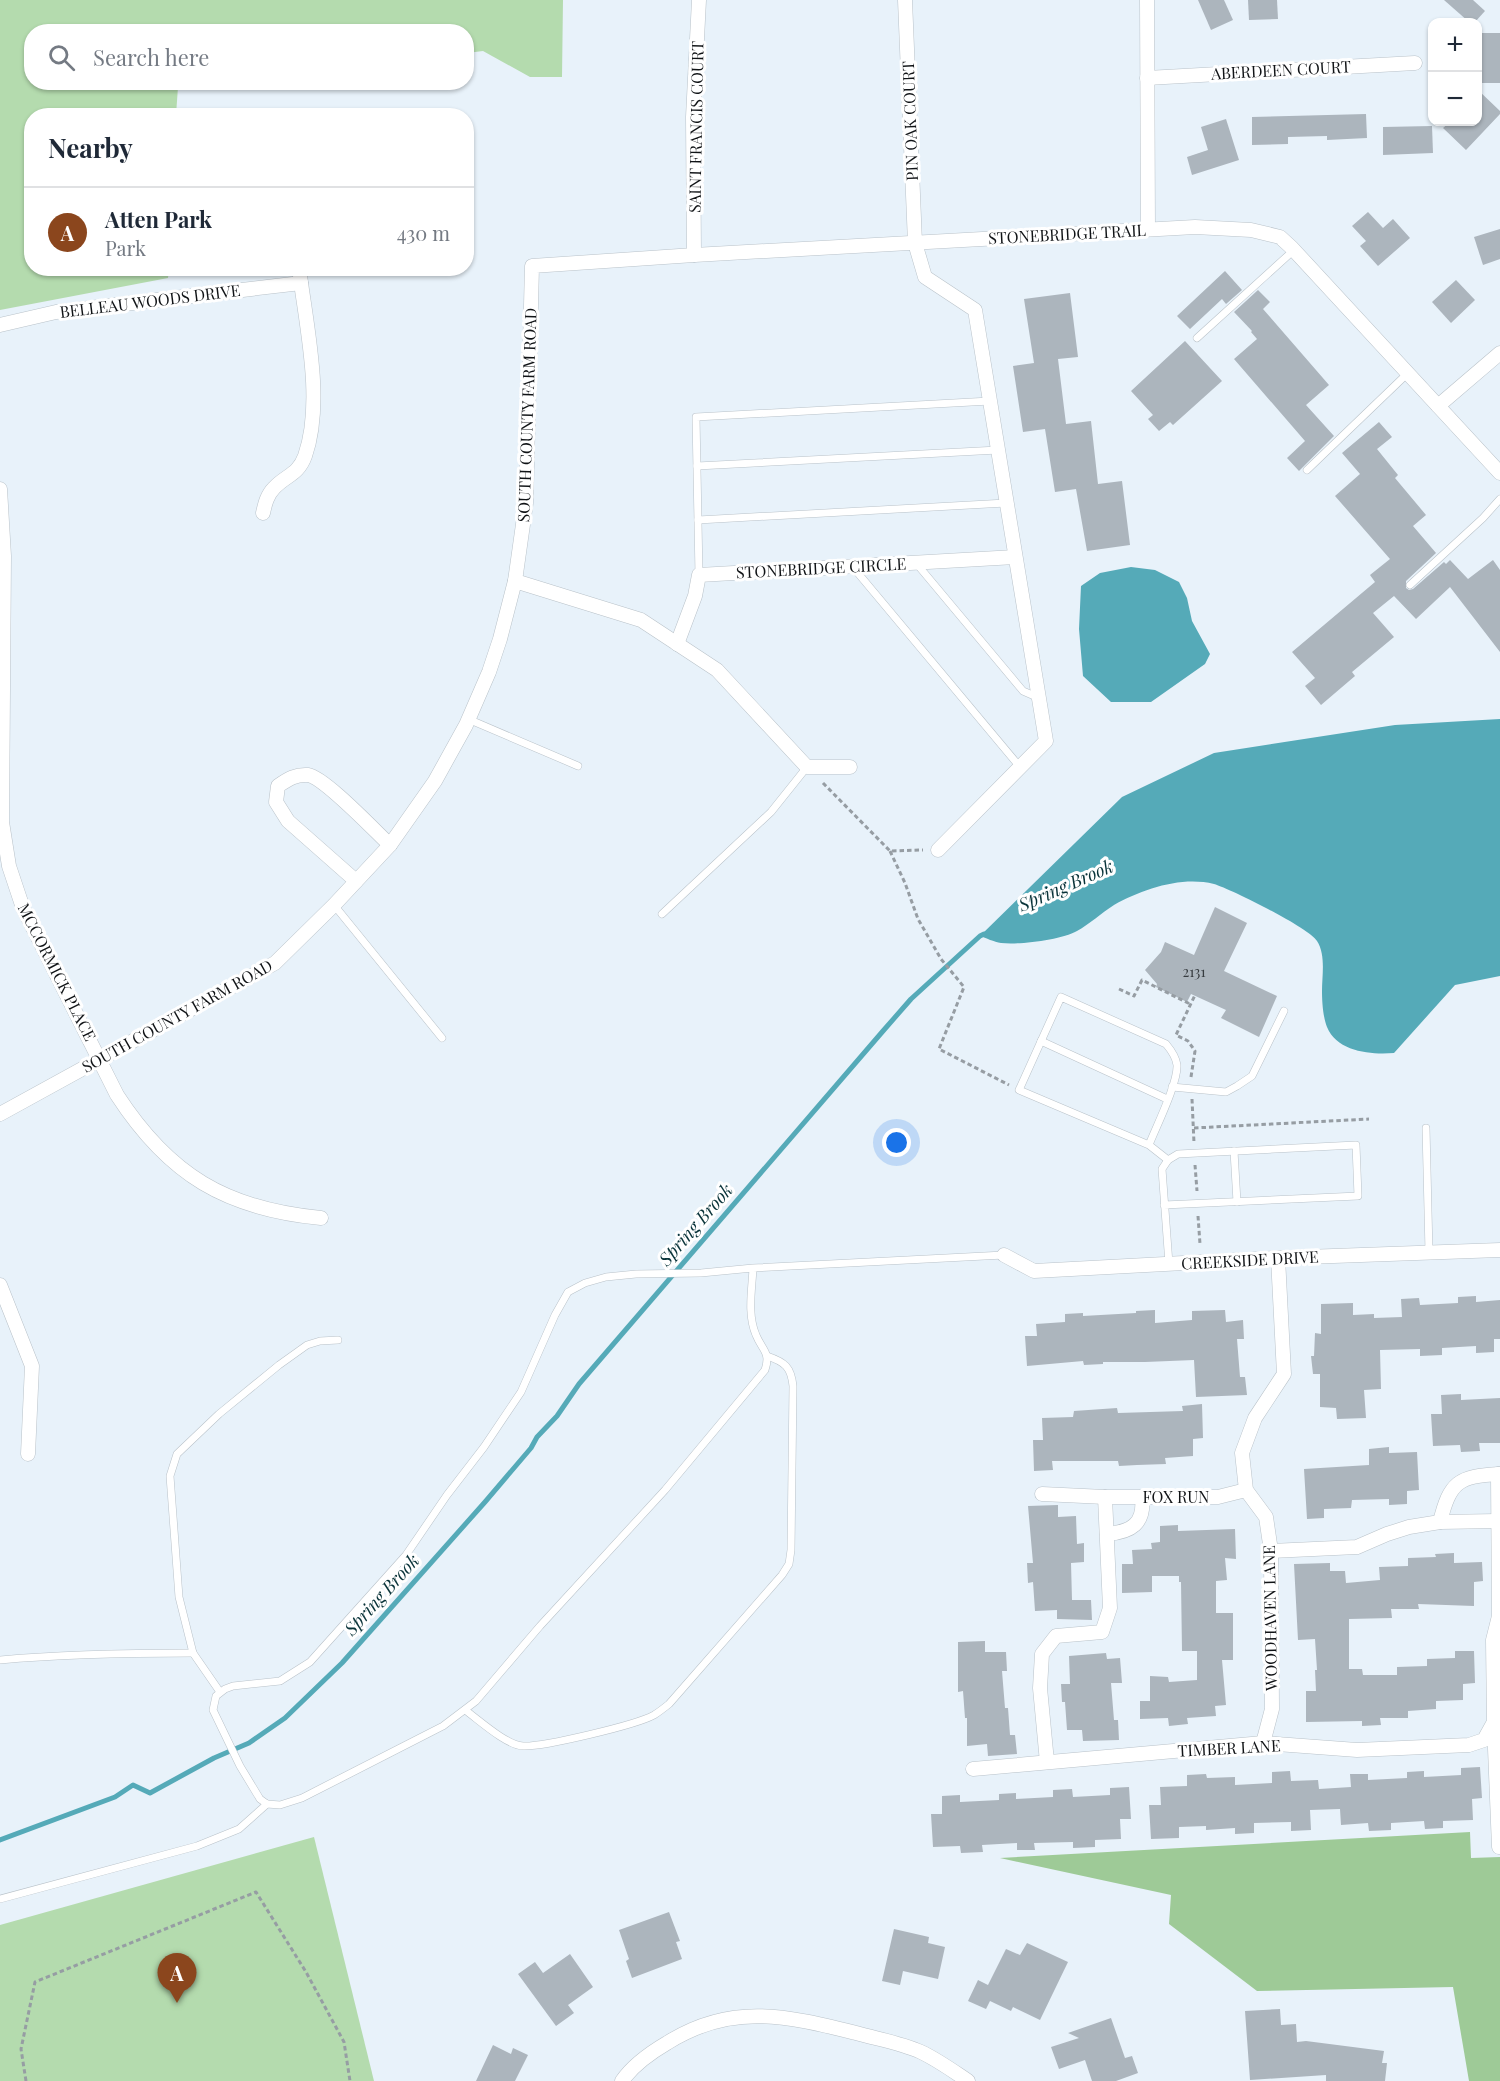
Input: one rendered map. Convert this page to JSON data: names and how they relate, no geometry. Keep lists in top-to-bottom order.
{
  "streets": {
    "street": [
      "ABERDEEN COURT",
      "PIN OAK COURT",
      "SAINT FRANCIS COURT",
      "STONEBRIDGE TRAIL",
      "BELLEAU WOODS DRIVE",
      "SOUTH COUNTY FARM ROAD",
      "STONEBRIDGE CIRCLE",
      "MCCORMICK PLACE",
      "CREEKSIDE DRIVE",
      "FOX RUN",
      "WOODHAVEN LANE",
      "TIMBER LANE"
    ]
  },
  "crossings": [
    ["PIN OAK COURT", "STONEBRIDGE TRAIL"],
    ["SAINT FRANCIS COURT", "STONEBRIDGE TRAIL"],
    ["STONEBRIDGE TRAIL", "SOUTH COUNTY FARM ROAD"],
    ["SOUTH COUNTY FARM ROAD", "MCCORMICK PLACE"],
    ["FOX RUN", "WOODHAVEN LANE"],
    ["WOODHAVEN LANE", "TIMBER LANE"]
  ],
  "water": ["Spring Brook"],
  "house_numbers": ["2131"],
  "page": {
    "map_buttons": ["+", "−"],
    "search": "Search here",
    "heading": "Nearby",
    "list": [
      {
        "mark": "A",
        "name": "Atten Park",
        "note": "Park",
        "value": "430 m"
      }
    ],
    "pins": "A"
  }
}
